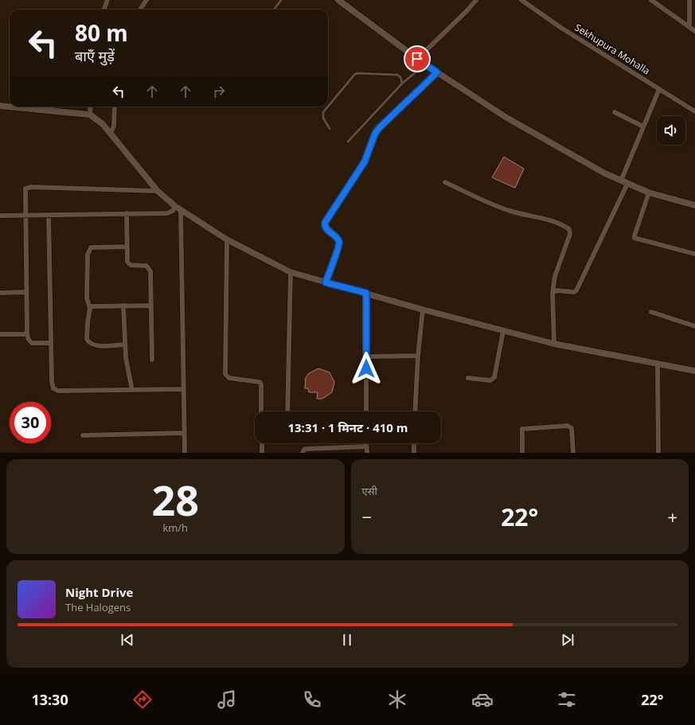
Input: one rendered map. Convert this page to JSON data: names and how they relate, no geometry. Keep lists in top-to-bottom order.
{
  "streets": {
    "street": ["Sekhupura Mohalla"]
  },
  "page": {
    "turn": ["80 m", "बाएँ मुड़ें"],
    "limit": "30",
    "trip": "13:31 · 1 मिनट · 410 m",
    "tile": [
      ["28", "km/h"],
      "एसी"
    ],
    "heat": ["−", "22°", "+"],
    "song": ["Night Drive", "The Halogens"],
    "tabs": ["13:30", "22°"]
  }
}
